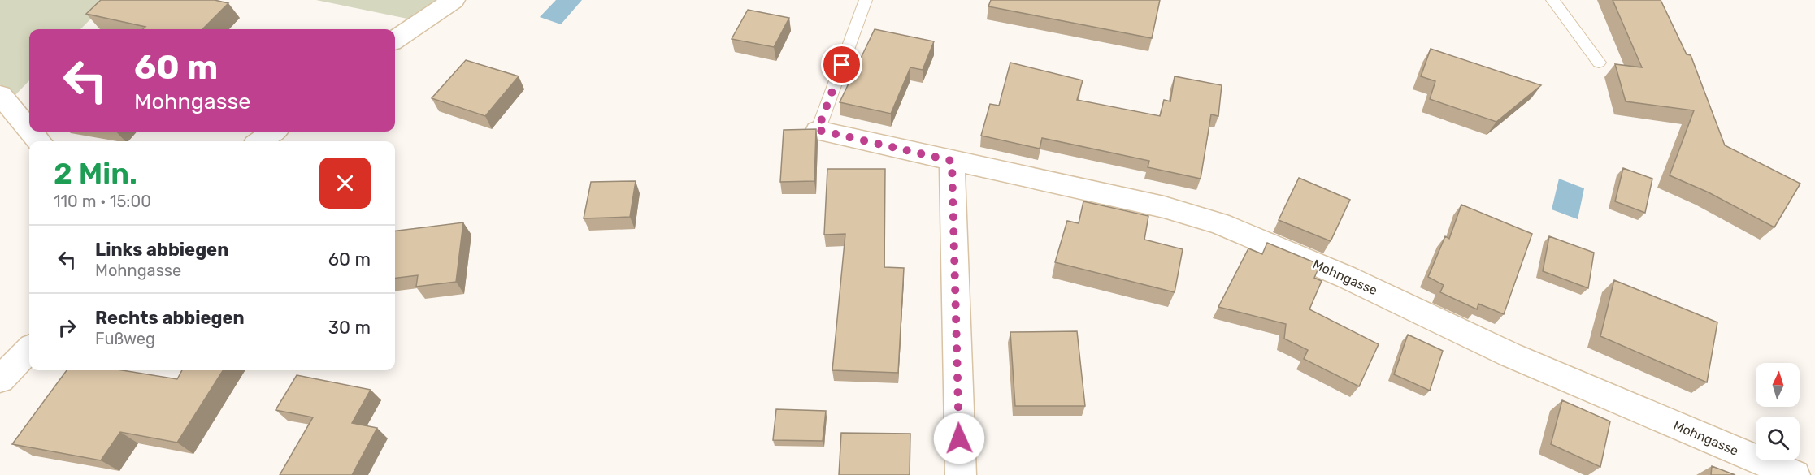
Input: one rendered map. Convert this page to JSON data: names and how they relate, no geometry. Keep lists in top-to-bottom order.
{
  "streets": {
    "street": ["Mohngasse"]
  },
  "north": "top",
  "page": {
    "turn": ["60 m", "Mohngasse"],
    "heading": ["2 Min.", "110 m · 15:00"],
    "list": [
      {
        "name": "Links abbiegen",
        "note": "Mohngasse",
        "value": "60 m"
      },
      {
        "name": "Rechts abbiegen",
        "note": "Fußweg",
        "value": "30 m"
      }
    ]
  }
}
